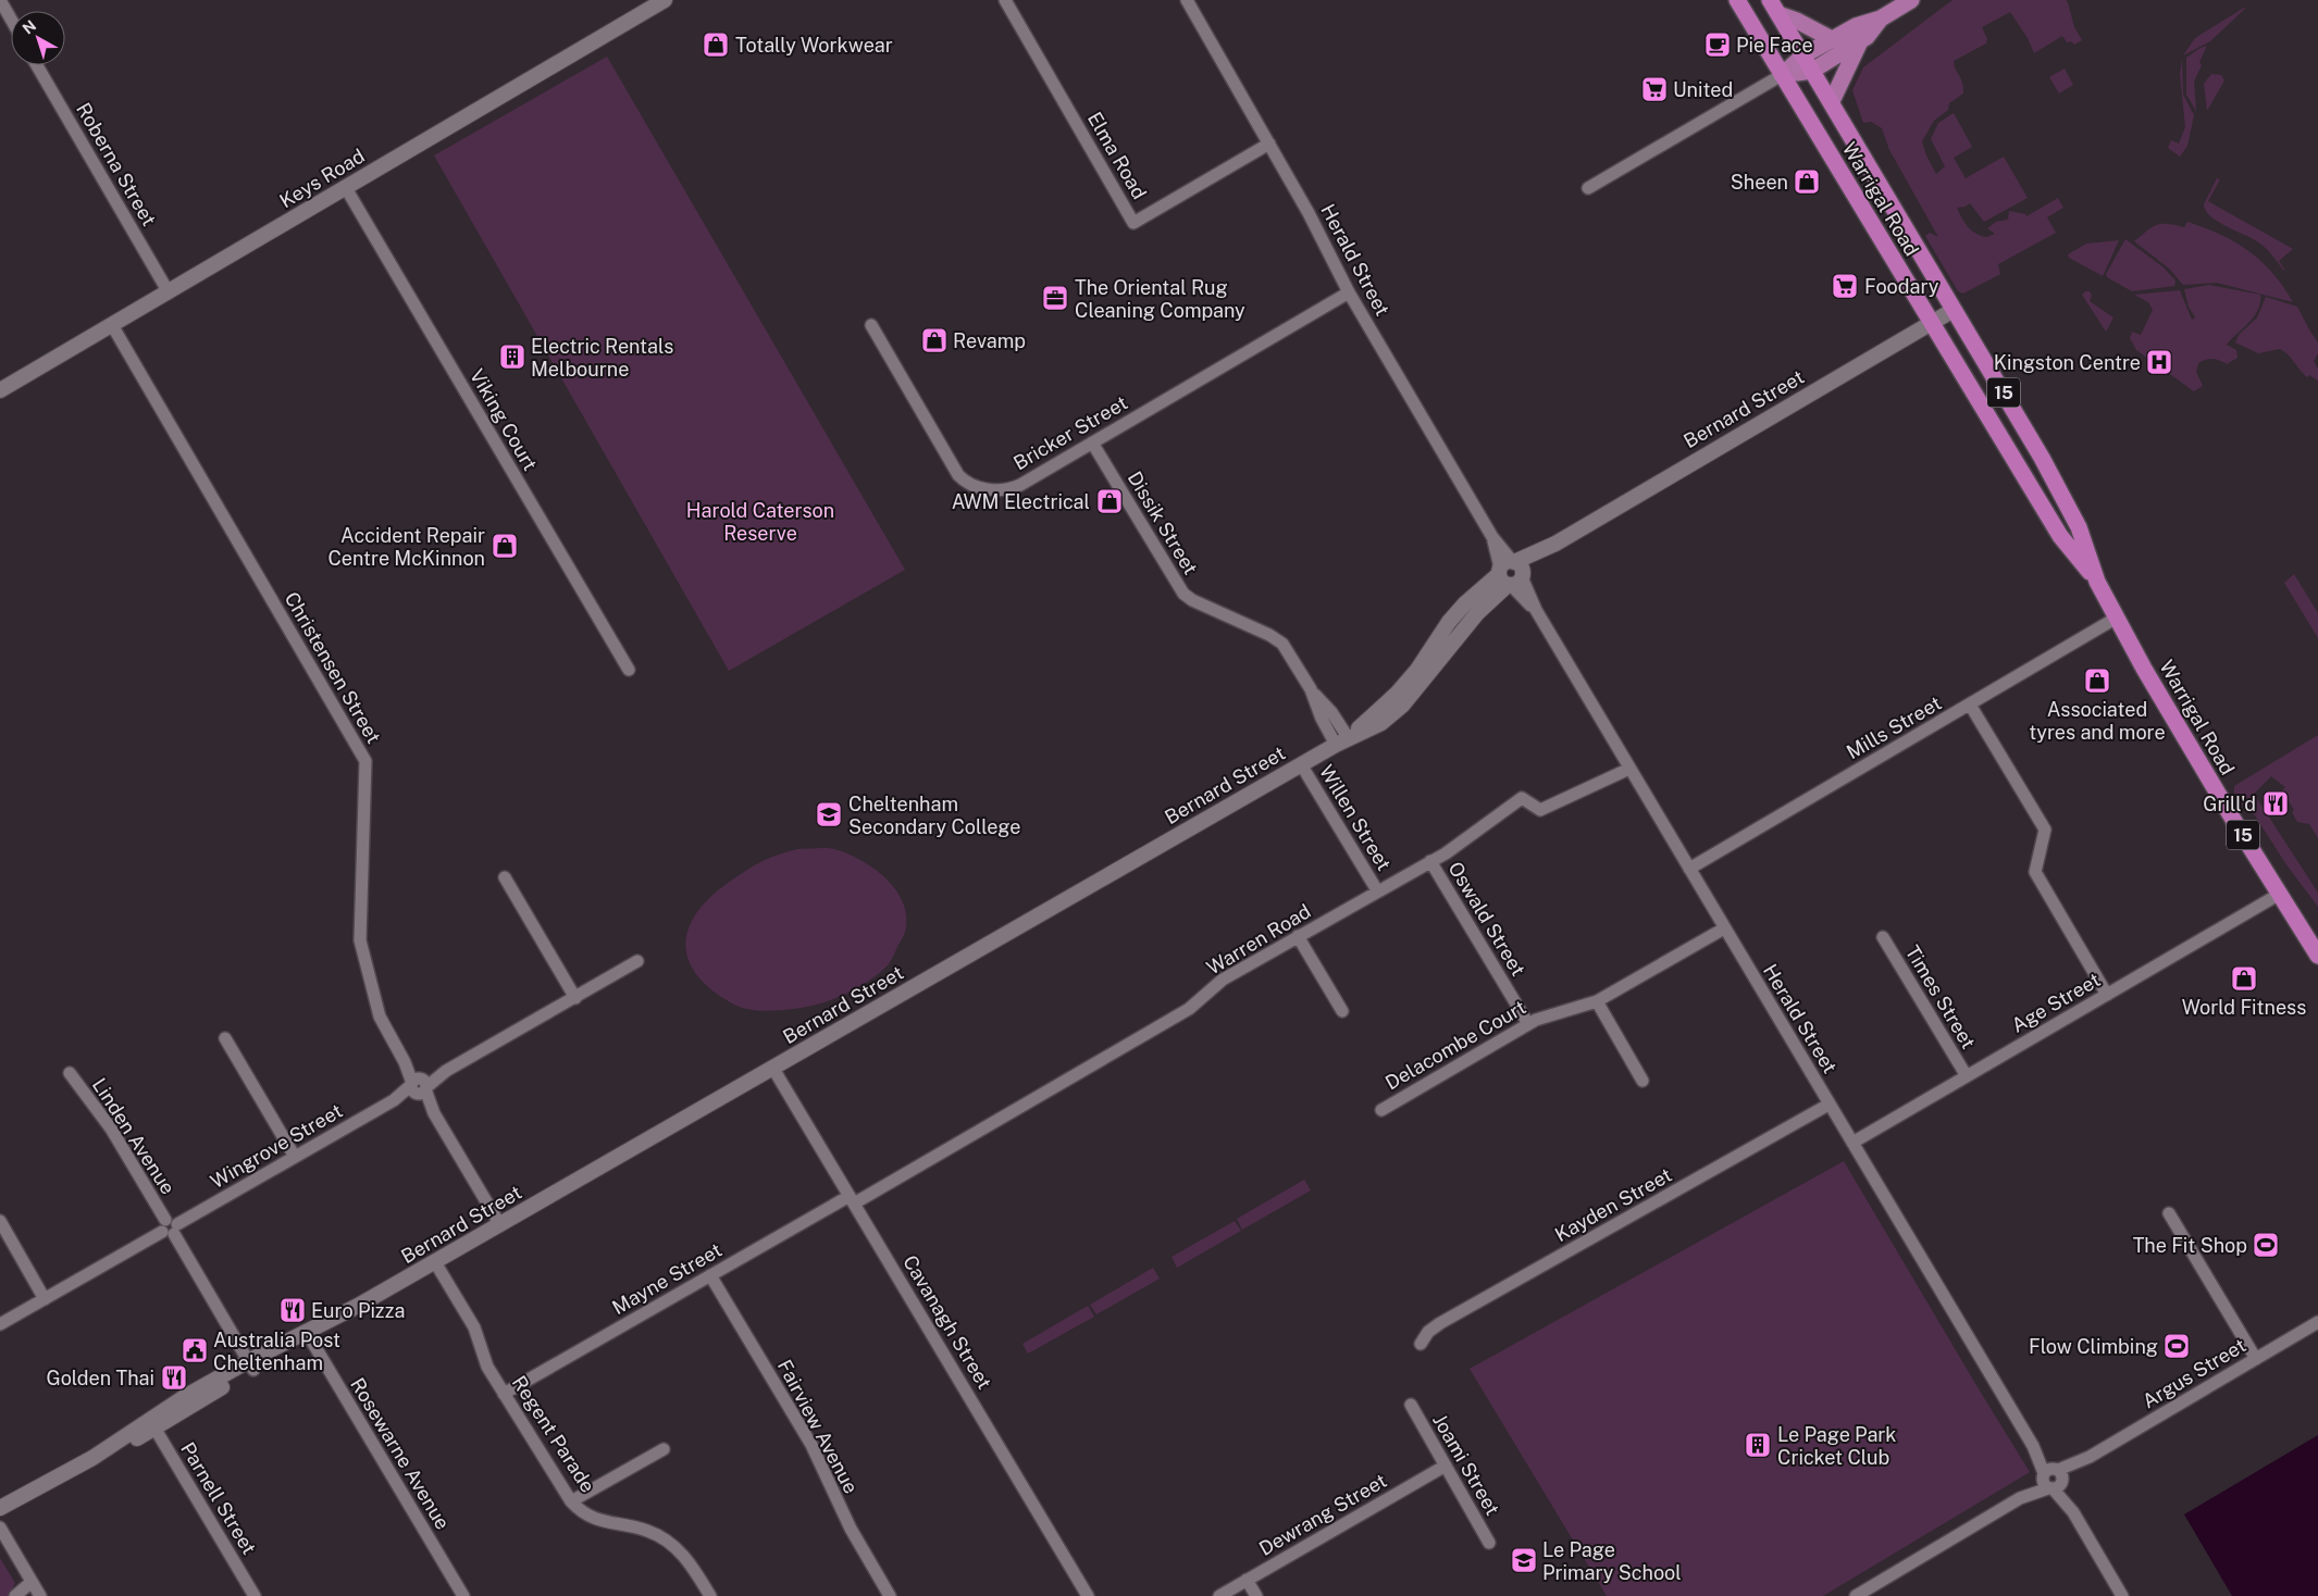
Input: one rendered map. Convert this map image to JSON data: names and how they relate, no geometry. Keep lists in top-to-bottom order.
{
  "streets": {
    "highway": ["Warrigal Road", "15"],
    "street": [
      "Elma Road",
      "Roberna Street",
      "Keys Road",
      "Herald Street",
      "Bernard Street",
      "Viking Court",
      "Bricker Street",
      "Dissik Street",
      "Christensen Street",
      "Mills Street",
      "Willen Street",
      "Oswald Street",
      "Warren Road",
      "Times Street",
      "Age Street",
      "Delacombe Court",
      "Linden Avenue",
      "Wingrove Street",
      "Kayden Street",
      "Mayne Street",
      "Cavanagh Street",
      "Argus Street",
      "Fairview Avenue",
      "Regent Parade",
      "Rosewarne Avenue",
      "Joami Street",
      "Parnell Street",
      "Dewrang Street"
    ]
  },
  "crossings": [
    ["Elma Road", "Herald Street"],
    ["Roberna Street", "Keys Road"],
    ["Keys Road", "Viking Court"],
    ["Keys Road", "Christensen Street"],
    ["Warrigal Road", "Bernard Street"],
    ["Warrigal Road", "Mills Street"],
    ["Warrigal Road", "Age Street"],
    ["Herald Street", "Bernard Street"],
    ["Herald Street", "Bricker Street"],
    ["Herald Street", "Mills Street"],
    ["Herald Street", "Warren Road"],
    ["Herald Street", "Age Street"],
    ["Herald Street", "Delacombe Court"],
    ["Herald Street", "Kayden Street"],
    ["Herald Street", "Argus Street"],
    ["Bernard Street", "Dissik Street"],
    ["Bernard Street", "Christensen Street"],
    ["Bernard Street", "Willen Street"],
    ["Bernard Street", "Linden Avenue"],
    ["Bernard Street", "Cavanagh Street"],
    ["Bernard Street", "Regent Parade"],
    ["Bernard Street", "Rosewarne Avenue"],
    ["Bernard Street", "Parnell Street"],
    ["Bricker Street", "Dissik Street"],
    ["Christensen Street", "Wingrove Street"],
    ["Willen Street", "Warren Road"],
    ["Oswald Street", "Warren Road"],
    ["Oswald Street", "Delacombe Court"],
    ["Warren Road", "Mayne Street"],
    ["Warren Road", "Cavanagh Street"],
    ["Times Street", "Age Street"],
    ["Linden Avenue", "Wingrove Street"],
    ["Mayne Street", "Cavanagh Street"],
    ["Mayne Street", "Fairview Avenue"],
    ["Mayne Street", "Regent Parade"],
    ["Joami Street", "Dewrang Street"]
  ],
  "parks": ["Harold Caterson Reserve"],
  "places": {
    "shop": [
      "Totally Workwear",
      "Sheen",
      "Revamp",
      "AWM Electrical",
      "Accident Repair Centre McKinnon",
      "Associated tyres and more",
      "World Fitness"
    ],
    "cafe": ["Pie Face"],
    "supermarket": ["United", "Foodary"],
    "office": ["The Oriental Rug Cleaning Company"],
    "building": ["Electric Rentals Melbourne", "Le Page Park Cricket Club"],
    "hospital": ["Kingston Centre"],
    "restaurant": ["Grill'd", "Euro Pizza", "Golden Thai"],
    "school or university": ["Cheltenham Secondary College", "Le Page Primary School"],
    "sports": ["The Fit Shop", "Flow Climbing"],
    "public building": ["Australia Post Cheltenham"]
  },
  "north": "top left"
}
